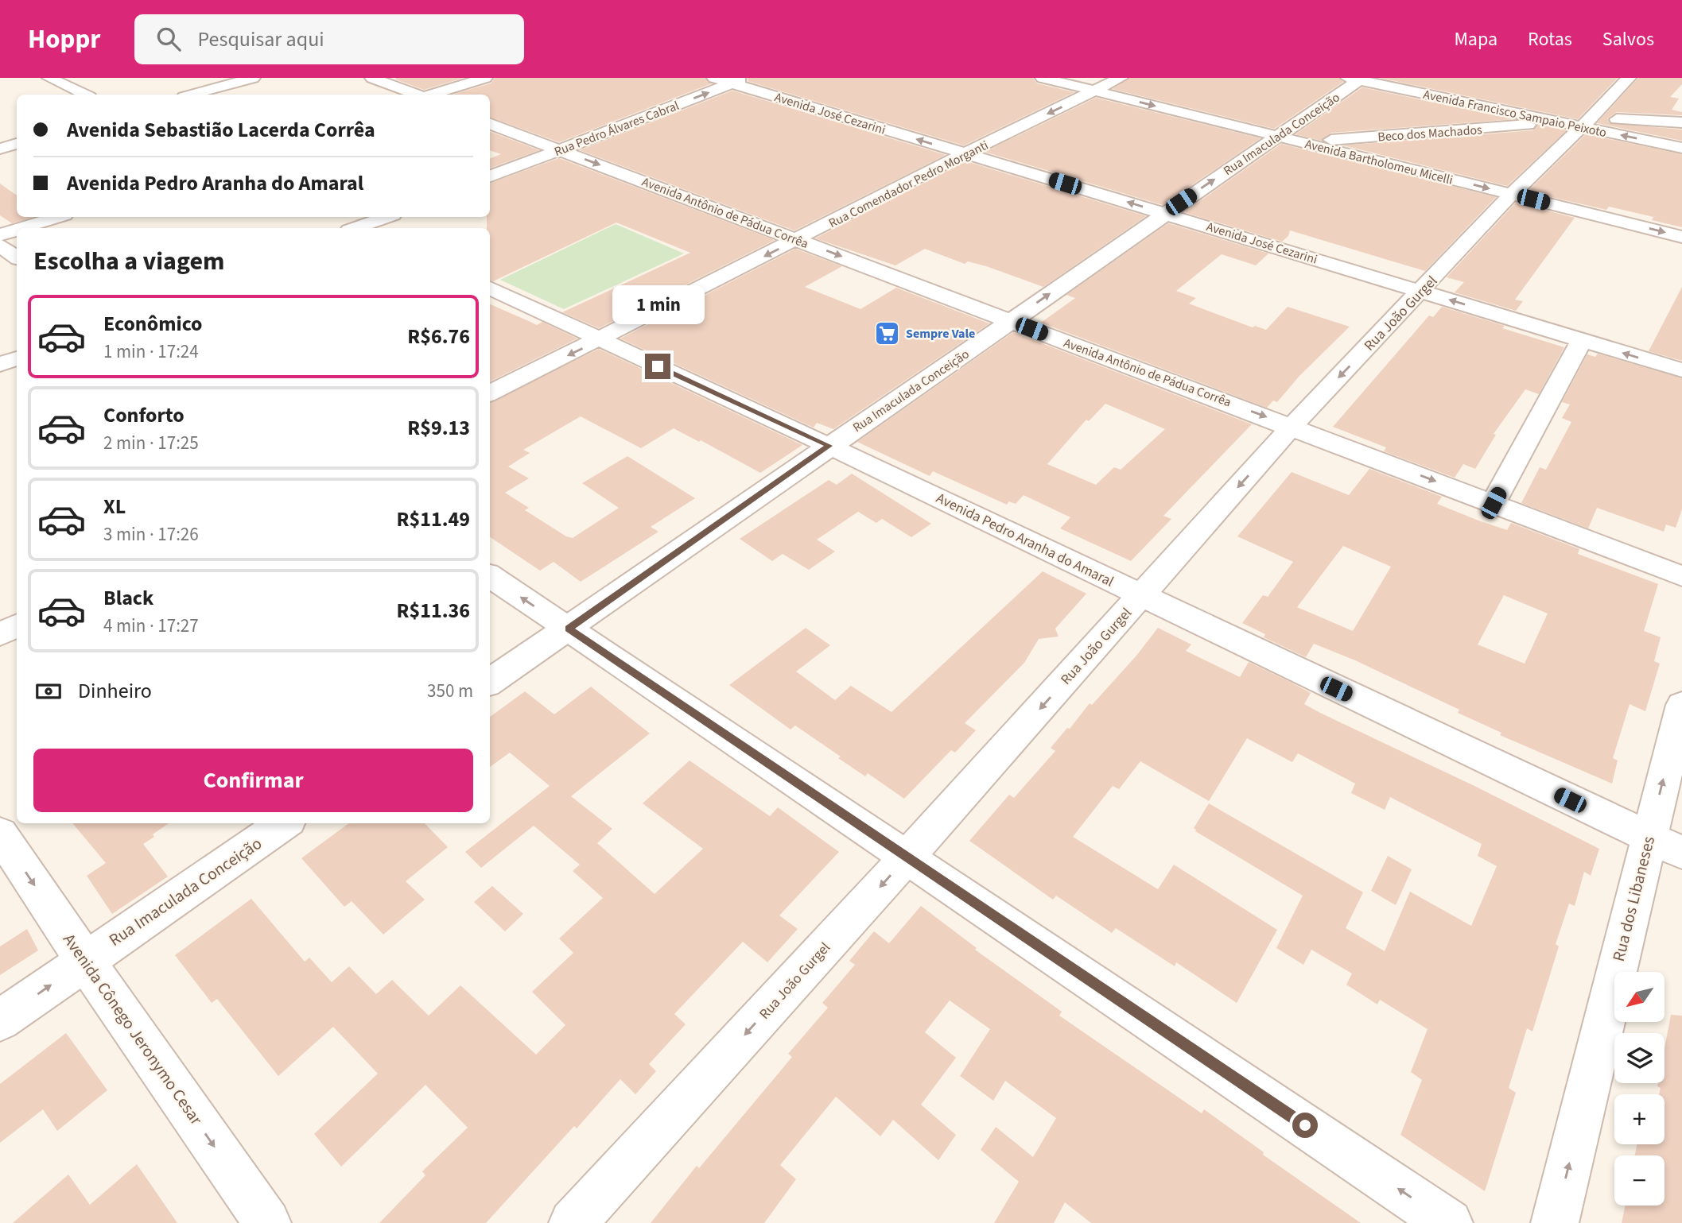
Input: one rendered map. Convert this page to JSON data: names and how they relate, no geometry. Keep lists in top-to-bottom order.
{
  "streets": {
    "street": [
      "Avenida José Cezarini",
      "Avenida Francisco Sampaio Peixoto",
      "Rua Pedro Álvares Cabral",
      "Beco dos Machados",
      "Rua Imaculada Conceição",
      "Avenida Bartholomeu Micelli",
      "Rua Comendador Pedro Morganti",
      "Avenida Antônio de Pádua Corrêa",
      "Rua João Gurgel",
      "Avenida Pedro Aranha do Amaral",
      "Rua dos Libaneses",
      "Avenida Cônego Jeronymo Cesar"
    ]
  },
  "crossings": [
    ["Avenida José Cezarini", "Rua Pedro Álvares Cabral"],
    ["Avenida José Cezarini", "Rua Imaculada Conceição"],
    ["Avenida José Cezarini", "Rua Comendador Pedro Morganti"],
    ["Avenida José Cezarini", "Rua João Gurgel"],
    ["Avenida Francisco Sampaio Peixoto", "Beco dos Machados"],
    ["Avenida Francisco Sampaio Peixoto", "Rua Imaculada Conceição"],
    ["Avenida Francisco Sampaio Peixoto", "Rua João Gurgel"],
    ["Rua Pedro Álvares Cabral", "Avenida Antônio de Pádua Corrêa"],
    ["Beco dos Machados", "Avenida Bartholomeu Micelli"],
    ["Rua Imaculada Conceição", "Avenida Bartholomeu Micelli"],
    ["Rua Imaculada Conceição", "Avenida Antônio de Pádua Corrêa"],
    ["Rua Imaculada Conceição", "Avenida Pedro Aranha do Amaral"],
    ["Rua Imaculada Conceição", "Avenida Cônego Jeronymo Cesar"],
    ["Avenida Bartholomeu Micelli", "Rua Comendador Pedro Morganti"],
    ["Avenida Bartholomeu Micelli", "Rua João Gurgel"],
    ["Rua Comendador Pedro Morganti", "Avenida Antônio de Pádua Corrêa"],
    ["Rua Comendador Pedro Morganti", "Avenida Pedro Aranha do Amaral"],
    ["Avenida Antônio de Pádua Corrêa", "Rua João Gurgel"],
    ["Rua João Gurgel", "Avenida Pedro Aranha do Amaral"],
    ["Avenida Pedro Aranha do Amaral", "Rua dos Libaneses"]
  ],
  "one_way": [
    "Avenida José Cezarini",
    "Rua Pedro Álvares Cabral",
    "Avenida Bartholomeu Micelli",
    "Rua Comendador Pedro Morganti",
    "Avenida Antônio de Pádua Corrêa",
    "Rua João Gurgel",
    "Rua dos Libaneses",
    "Avenida Cônego Jeronymo Cesar"
  ],
  "places": {
    "supermarket": ["Sempre Vale"]
  },
  "north": "bottom left",
  "page": {
    "header": "Hoppr",
    "search": "Pesquisar aqui",
    "nav": ["Mapa", "Rotas", "Salvos"],
    "banner": ["Avenida Sebastião Lacerda Corrêa", "Avenida Pedro Aranha do Amaral"],
    "heading": "Escolha a viagem",
    "bubble": "1 min",
    "list": [
      {
        "name": "Econômico",
        "note": "1 min · 17:24",
        "value": "R$6.76"
      },
      {
        "name": "Conforto",
        "note": "2 min · 17:25",
        "value": "R$9.13"
      },
      {
        "name": "XL",
        "note": "3 min · 17:26",
        "value": "R$11.49"
      },
      {
        "name": "Black",
        "note": "4 min · 17:27",
        "value": "R$11.36"
      }
    ],
    "pay": ["Dinheiro", "350 m"],
    "buttons": "Confirmar",
    "map_buttons": ["+", "−"]
  }
}
